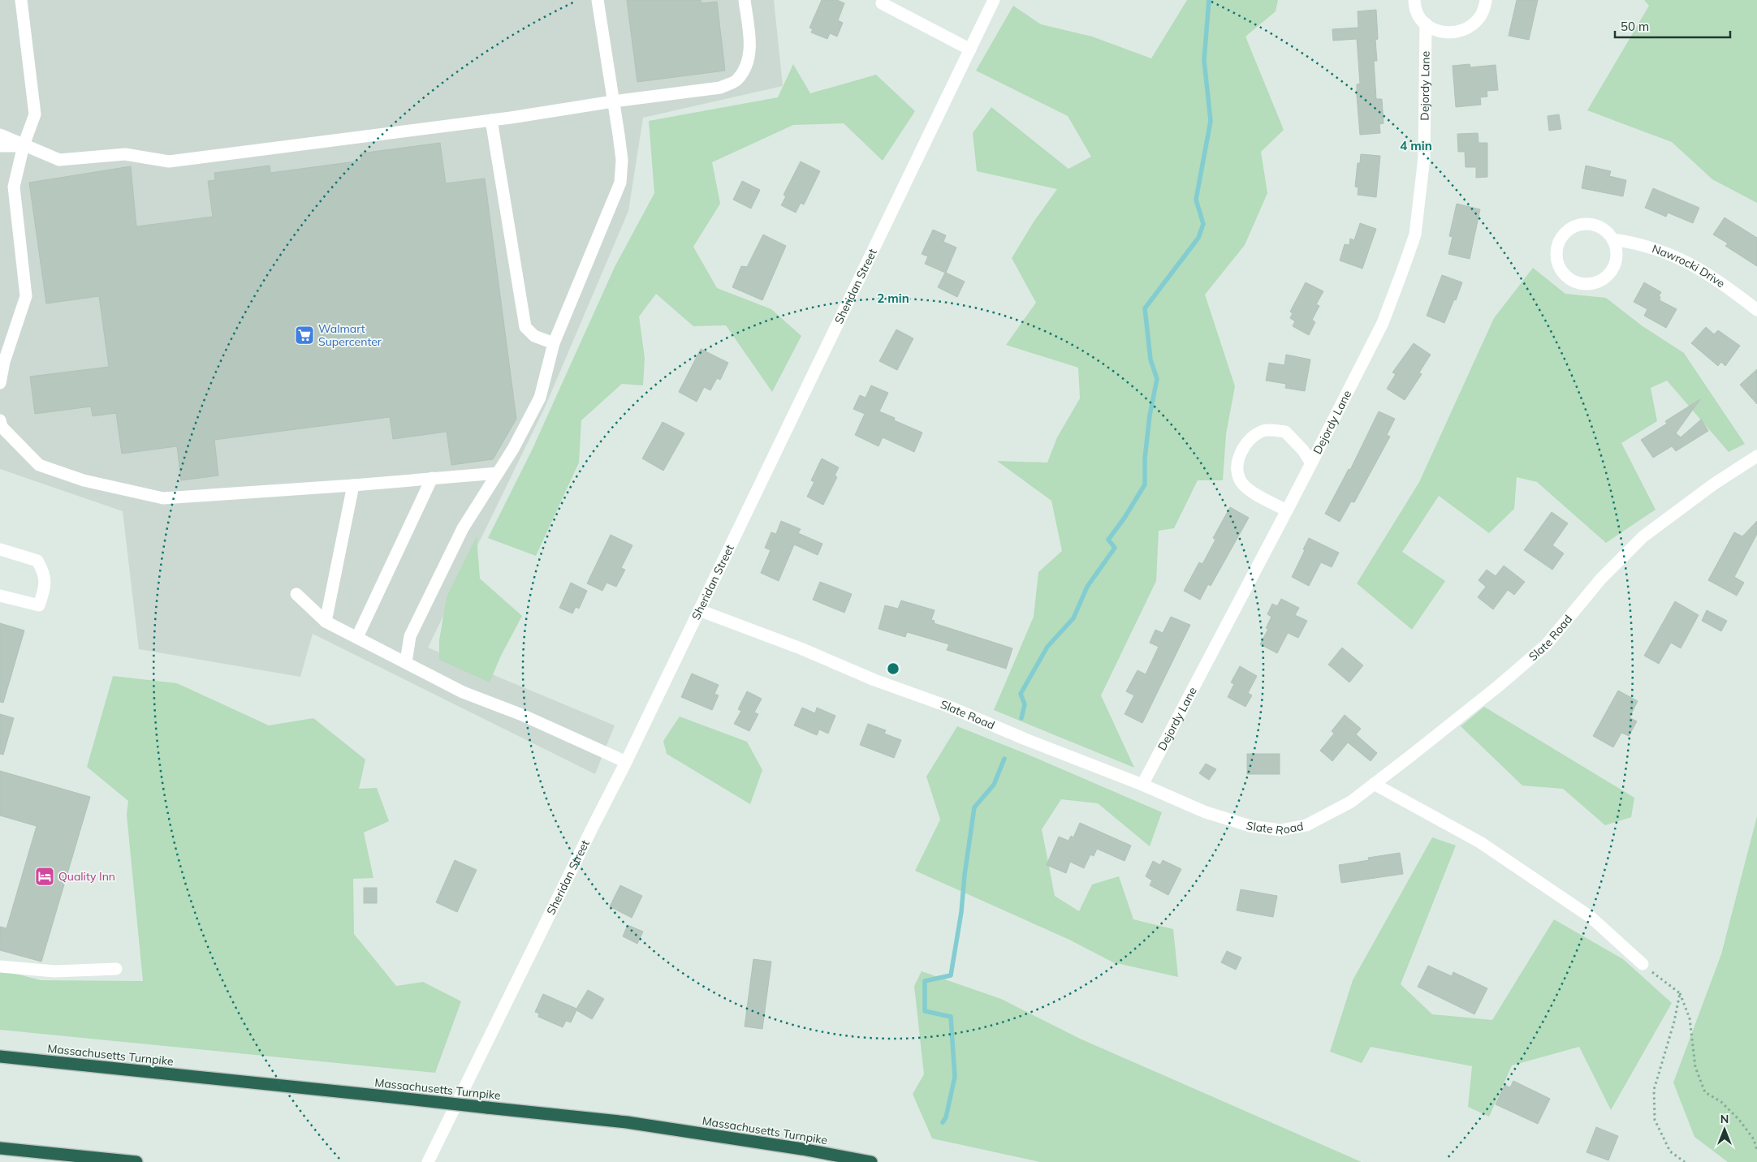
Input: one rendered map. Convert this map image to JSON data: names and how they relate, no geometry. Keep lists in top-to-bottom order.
{
  "streets": {
    "highway": ["Massachusetts Turnpike"],
    "street": [
      "Dejordy Lane",
      "Nawrocki Drive",
      "Sheridan Street",
      "Slate Road"
    ]
  },
  "crossings": [
    ["Dejordy Lane", "Slate Road"],
    ["Sheridan Street", "Slate Road"]
  ],
  "places": {
    "supermarket": ["Walmart Supercenter"],
    "hotel": ["Quality Inn"]
  },
  "scale_bar": "50 m",
  "north": "top",
  "rings": ["4 min", "2 min"]
}
